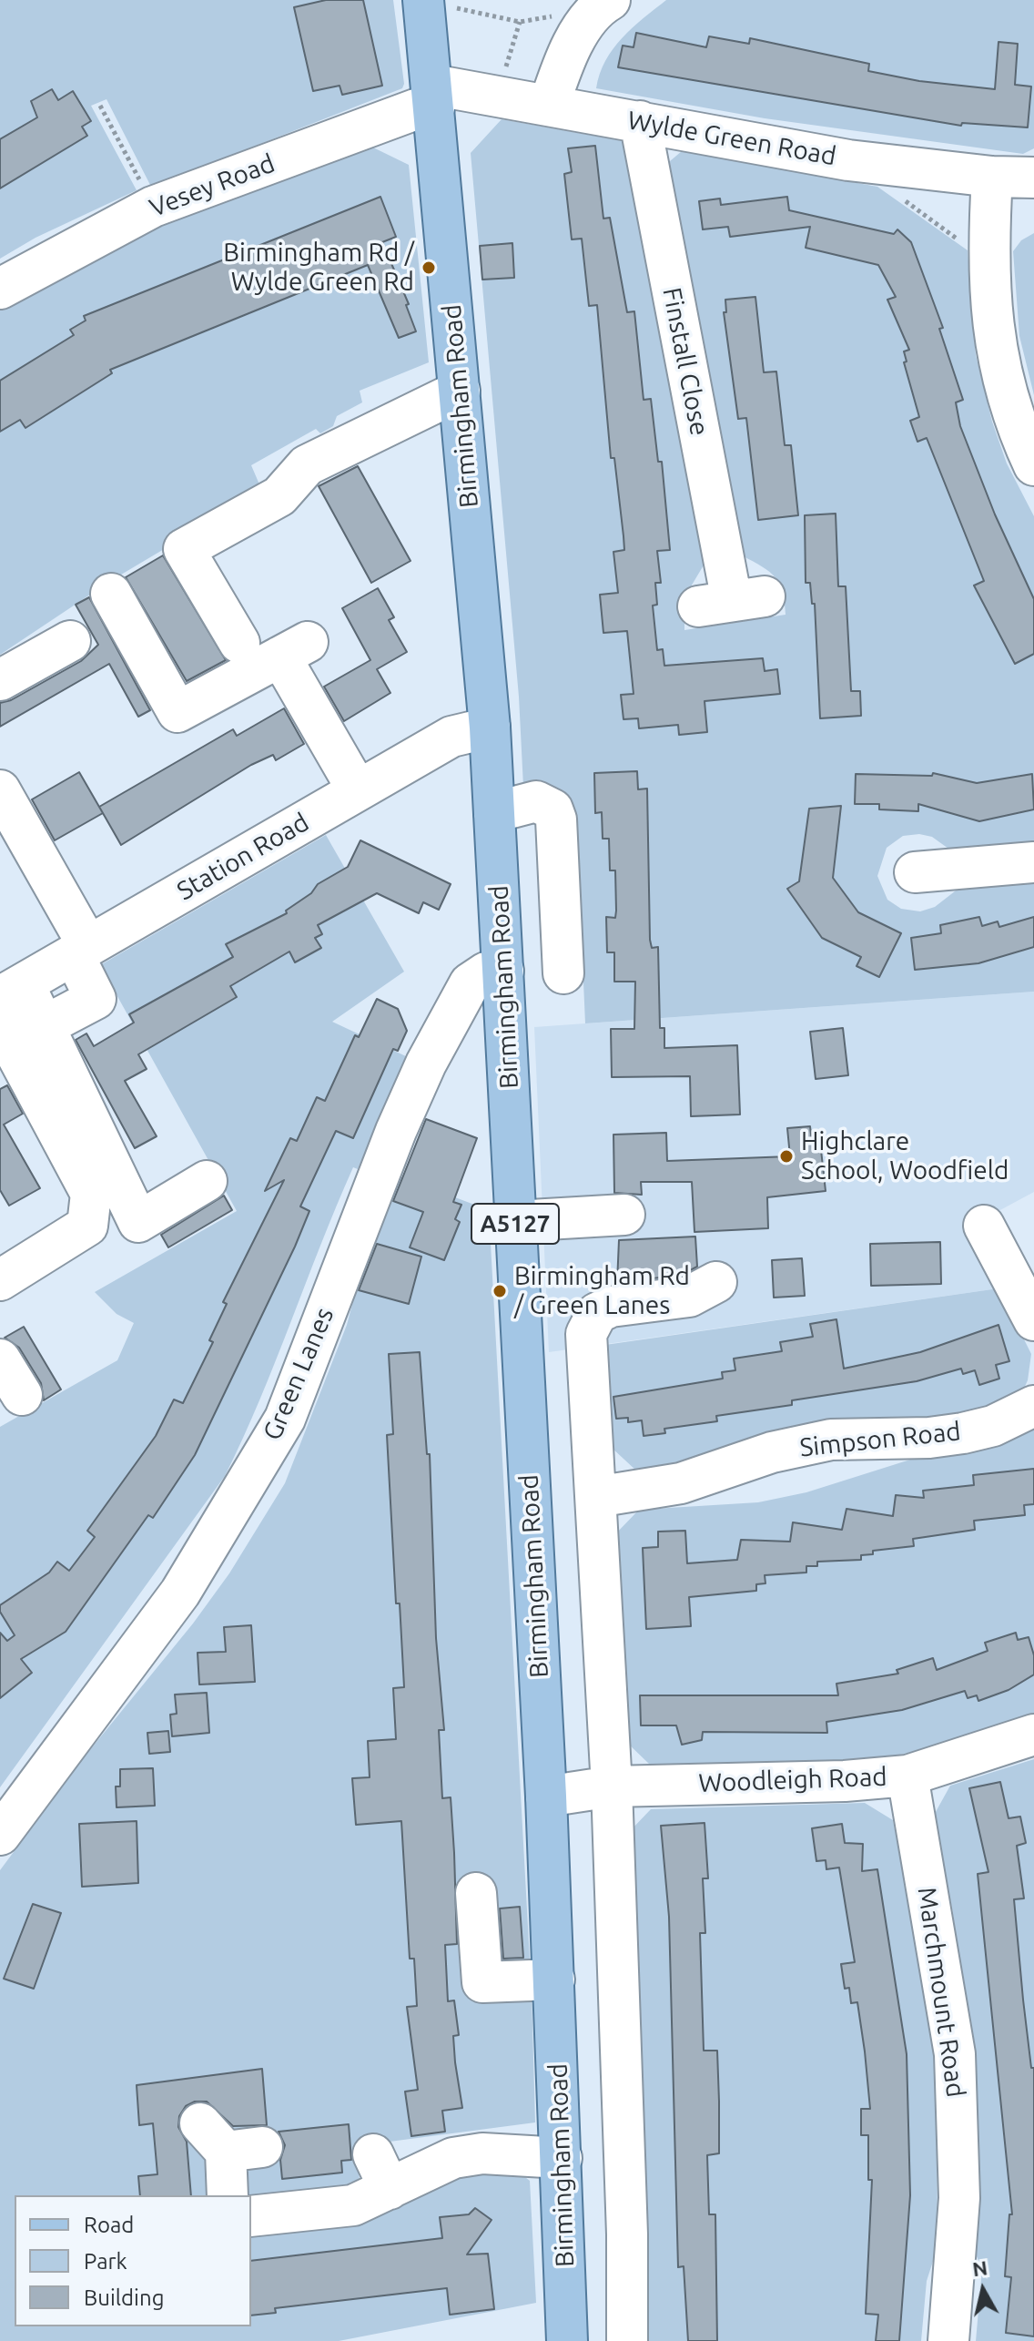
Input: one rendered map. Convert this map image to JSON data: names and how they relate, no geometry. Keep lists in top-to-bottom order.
{
  "streets": {
    "main road": ["Birmingham Road", "A5127"],
    "street": [
      "Wylde Green Road",
      "Vesey Road",
      "Finstall Close",
      "Station Road",
      "Green Lanes",
      "Simpson Road",
      "Woodleigh Road",
      "Marchmount Road"
    ]
  },
  "crossings": [
    ["Wylde Green Road", "Vesey Road"],
    ["Wylde Green Road", "Finstall Close"],
    ["Wylde Green Road", "Birmingham Road"],
    ["Vesey Road", "Birmingham Road"],
    ["Birmingham Road", "Station Road"],
    ["Birmingham Road", "Green Lanes"],
    ["Birmingham Road", "Woodleigh Road"],
    ["Woodleigh Road", "Marchmount Road"]
  ],
  "places": ["Birmingham Rd / Wylde Green Rd", "Highclare School, Woodfield", "Birmingham Rd / Green Lanes"],
  "legend": ["Road", "Park", "Building"],
  "north": "top"
}
